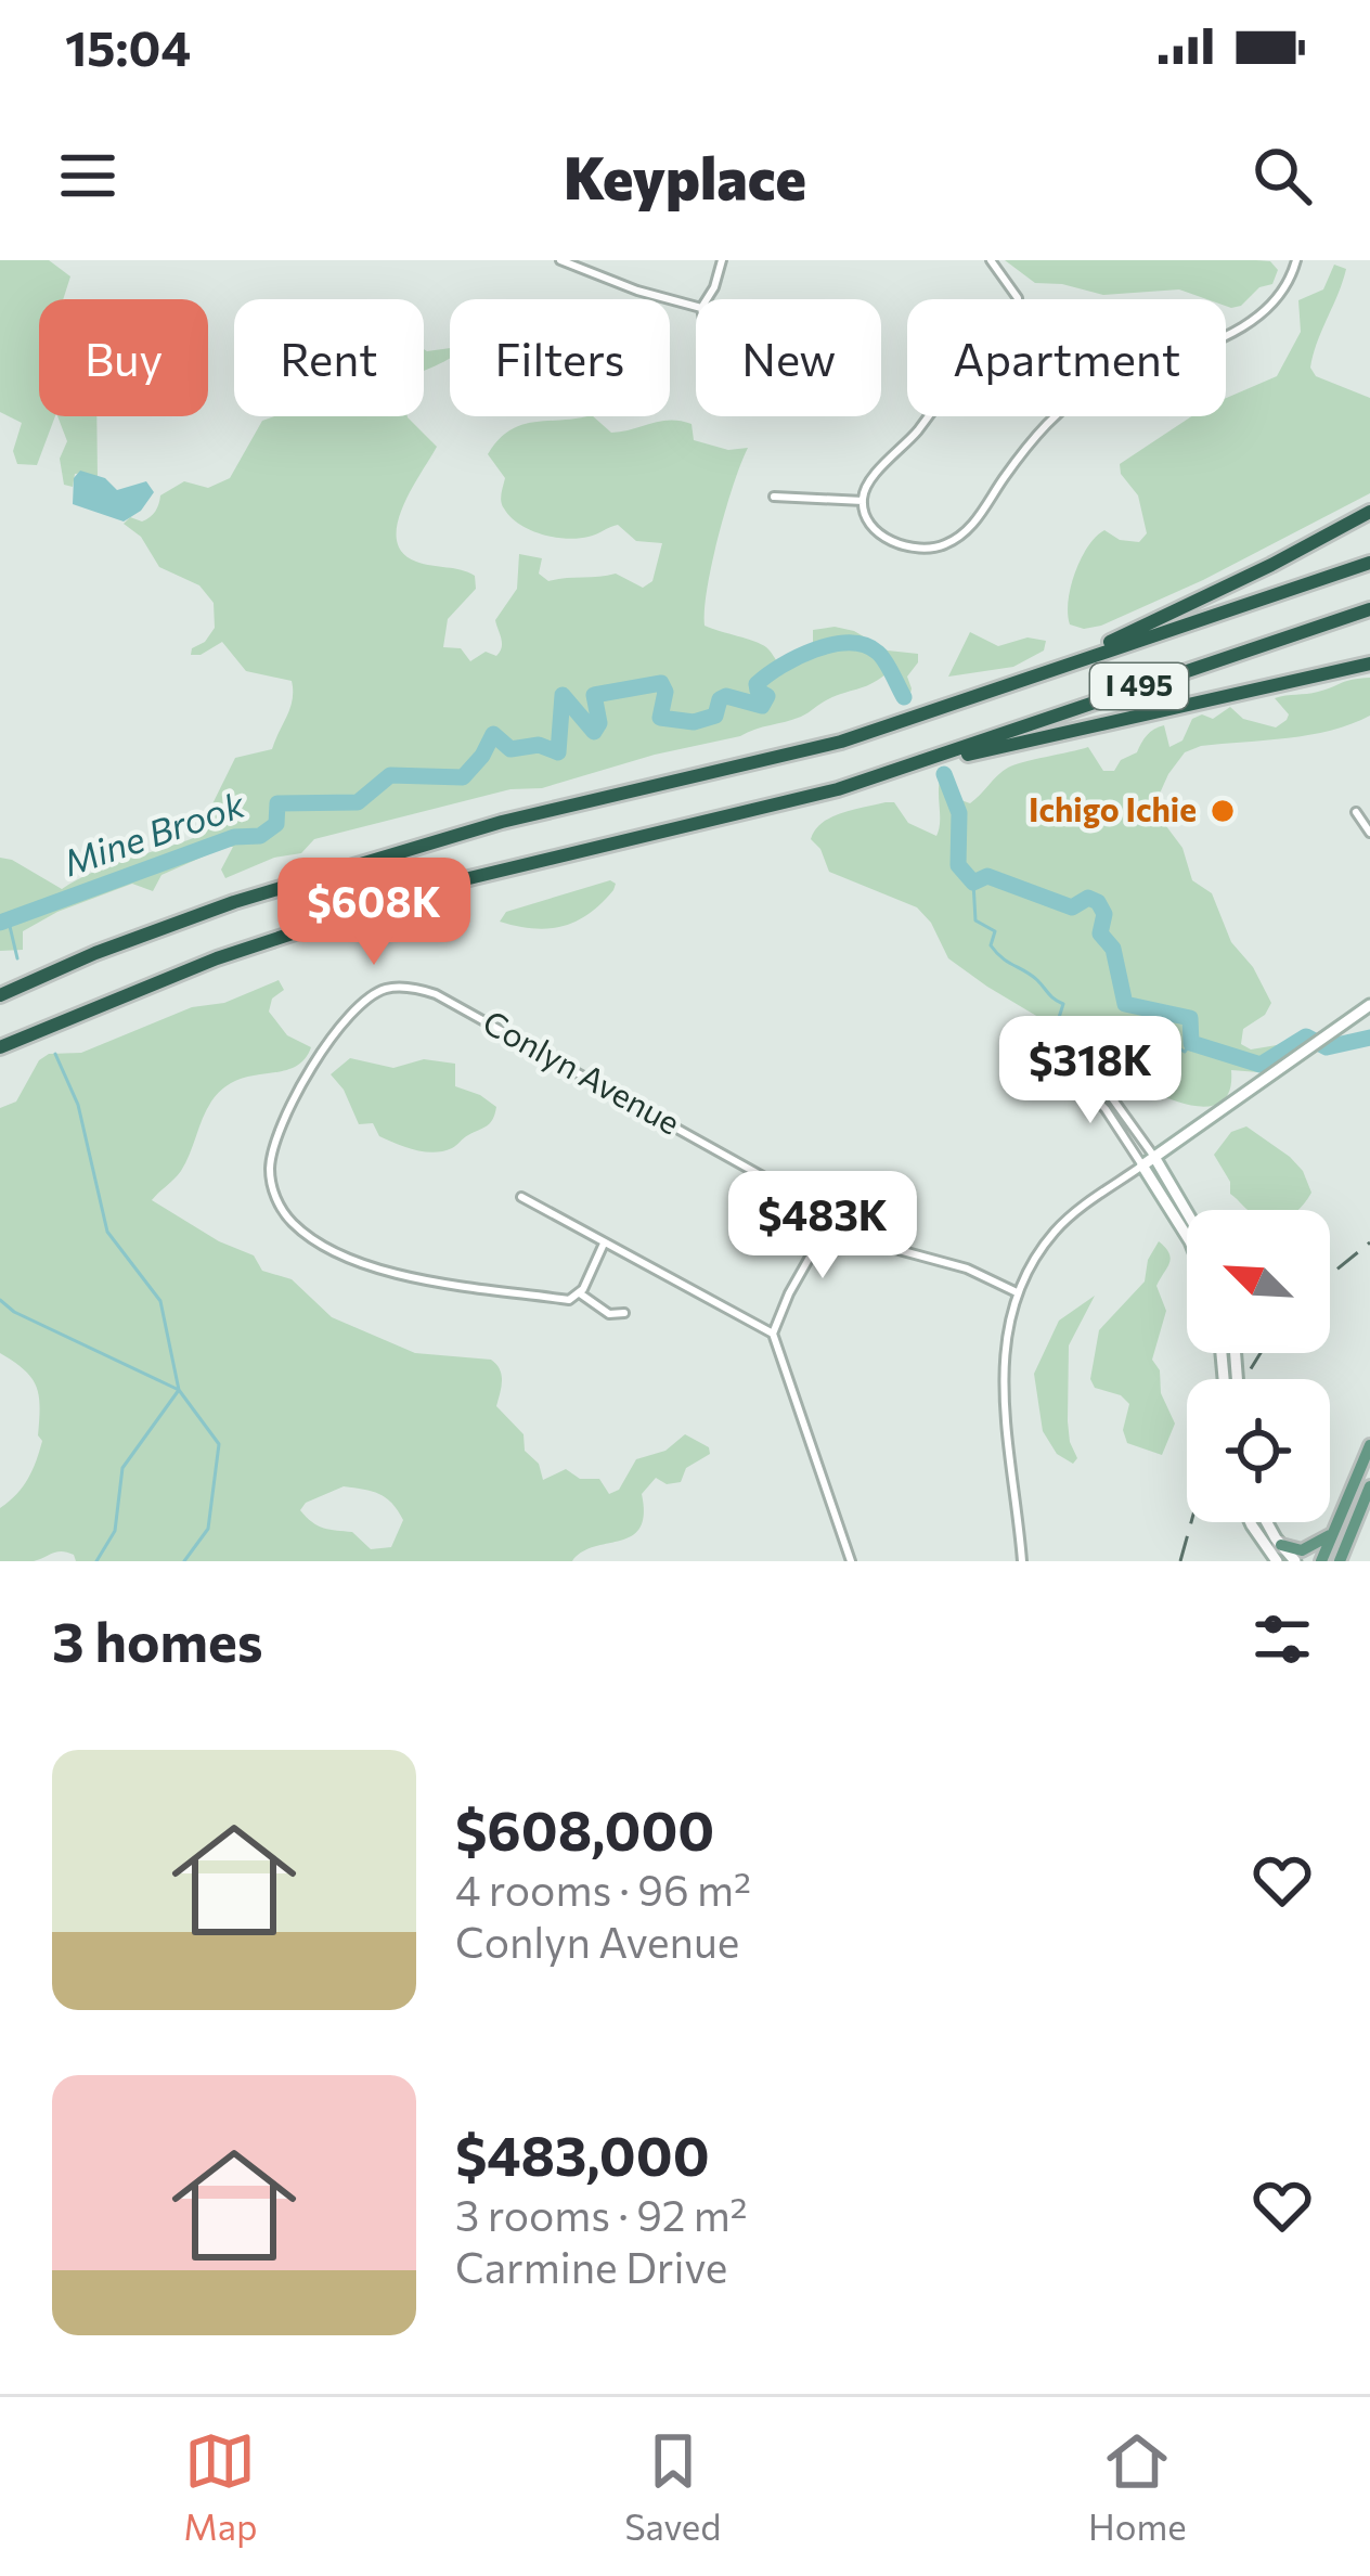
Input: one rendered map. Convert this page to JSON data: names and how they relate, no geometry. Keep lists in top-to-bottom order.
{
  "streets": {
    "highway": ["I 495"],
    "street": ["Conlyn Avenue"]
  },
  "water": ["Mine Brook"],
  "places": ["Ichigo Ichie"],
  "north": "top left",
  "page": {
    "status": "15:04",
    "header": "Keyplace",
    "chip": [
      "Buy",
      "Rent",
      "Filters",
      "New",
      "Apartment"
    ],
    "price": ["$608K", "$318K", "$483K"],
    "heading": "3 homes",
    "list": [
      {
        "name": "$608,000",
        "note": "4 rooms · 96 m² · Conlyn Avenue"
      },
      {
        "name": "$483,000",
        "note": "3 rooms · 92 m² · Carmine Drive"
      }
    ],
    "tabs": ["Map", "Saved", "Home"]
  }
}
